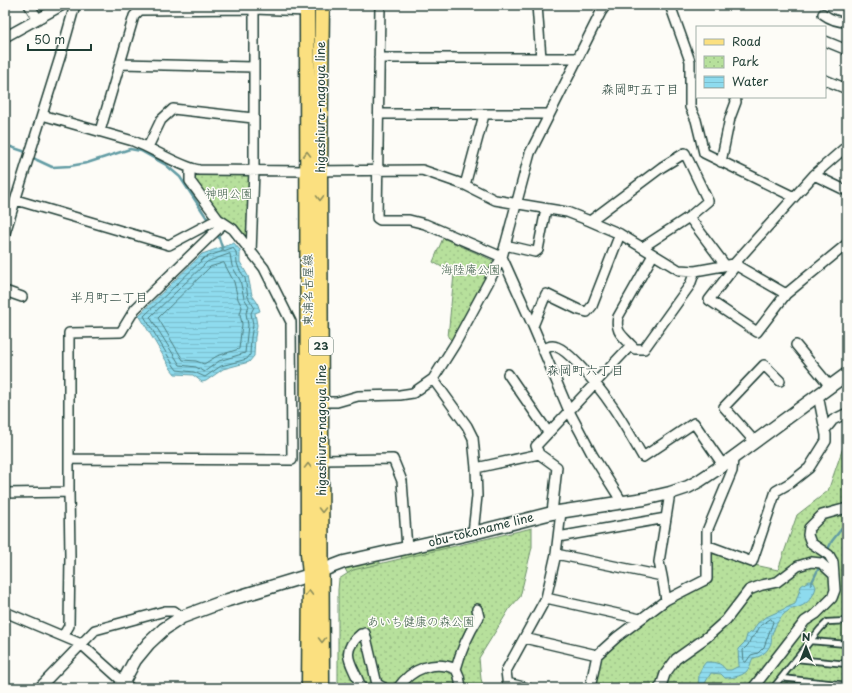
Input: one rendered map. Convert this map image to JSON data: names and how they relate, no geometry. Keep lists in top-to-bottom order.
{
  "streets": {
    "main road": [
      "higashiura-nagoya line",
      "東浦名古屋線",
      "23",
      "obu-tokoname line"
    ]
  },
  "crossings": [
    ["higashiura-nagoya line", "東浦名古屋線"],
    ["higashiura-nagoya line", "obu-tokoname line"],
    ["東浦名古屋線", "obu-tokoname line"]
  ],
  "one_way": ["東浦名古屋線"],
  "districts": ["森岡町五丁目", "半月町二丁目", "森岡町六丁目"],
  "parks": ["神明公園", "海陸庵公園", "あいち健康の森公園"],
  "legend": ["Road", "Park", "Water"],
  "scale_bar": "50 m",
  "north": "top"
}
